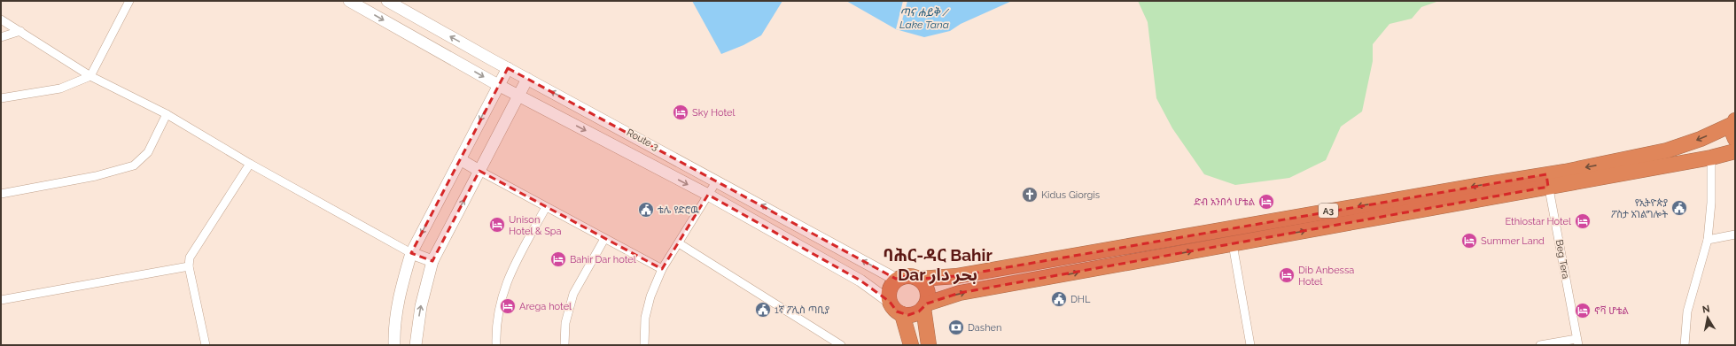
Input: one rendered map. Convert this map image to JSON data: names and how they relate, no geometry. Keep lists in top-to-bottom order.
{
  "streets": {
    "highway": ["A3"],
    "main road": ["Route 3"],
    "street": ["Beg Tera"]
  },
  "crossings": [
    ["Route 3", "A3"],
    ["A3", "Beg Tera"]
  ],
  "districts": ["ባሕር-ዳር Bahir Dar بحر دار"],
  "water": ["ጣና ሐይቅ / Lake Tana"],
  "places": {
    "hotel": [
      "Sky Hotel",
      "ድብ አንበሳ ሆቴል",
      "Ethiostar Hotel",
      "Unison Hotel & Spa",
      "Summer Land",
      "Bahir Dar hotel",
      "Dib Anbessa Hotel",
      "Arega hotel",
      "ኖቫ ሆቴል"
    ],
    "church": ["Kidus Giorgis"],
    "public building": [
      "የኢትዮጵያ ፖስታ አገልግሎት",
      "ቴሌ የድሮዉ",
      "DHL",
      "1ኛ ፖሊስ ጣቢያ"
    ],
    "bank": ["Dashen"]
  },
  "north": "top"
}
